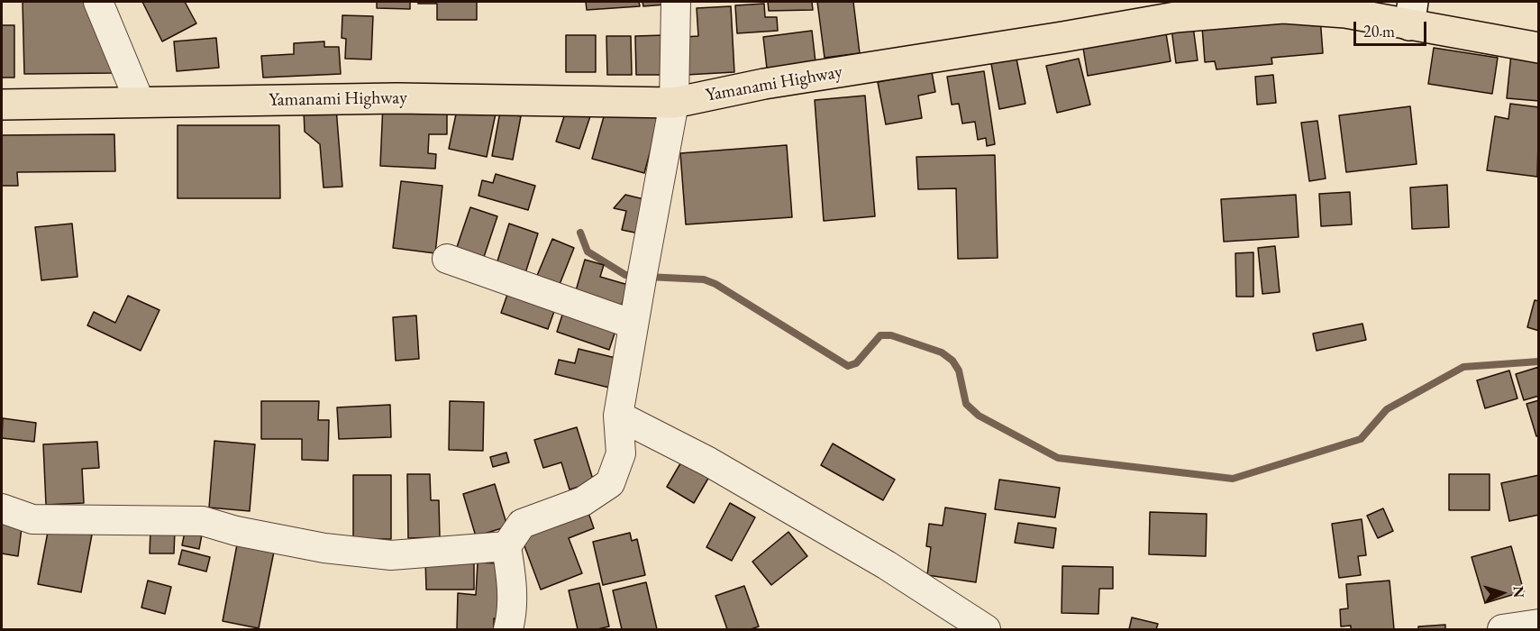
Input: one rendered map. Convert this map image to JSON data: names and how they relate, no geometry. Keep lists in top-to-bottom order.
{
  "streets": {
    "main road": ["Yamanami Highway"]
  },
  "scale_bar": "20 m",
  "north": "right"
}
